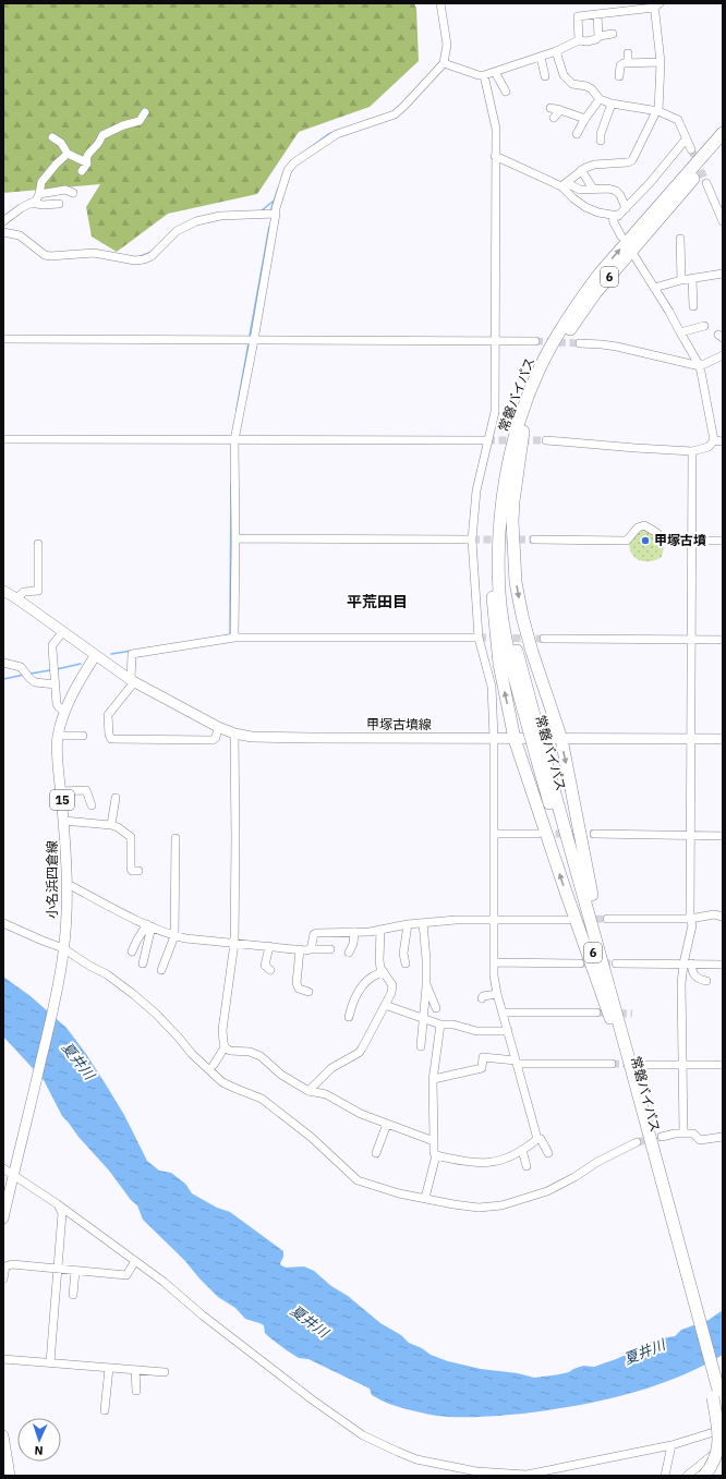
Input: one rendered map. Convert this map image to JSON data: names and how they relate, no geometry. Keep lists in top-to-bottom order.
{
  "streets": {
    "highway": ["6", "常磐バイパス"],
    "main road": ["甲塚古墳線", "15", "小名浜四倉線"]
  },
  "crossings": [
    ["甲塚古墳線", "小名浜四倉線"]
  ],
  "districts": ["平荒田目"],
  "water": ["夏井川"],
  "places": ["甲塚古墳"],
  "north": "bottom"
}
